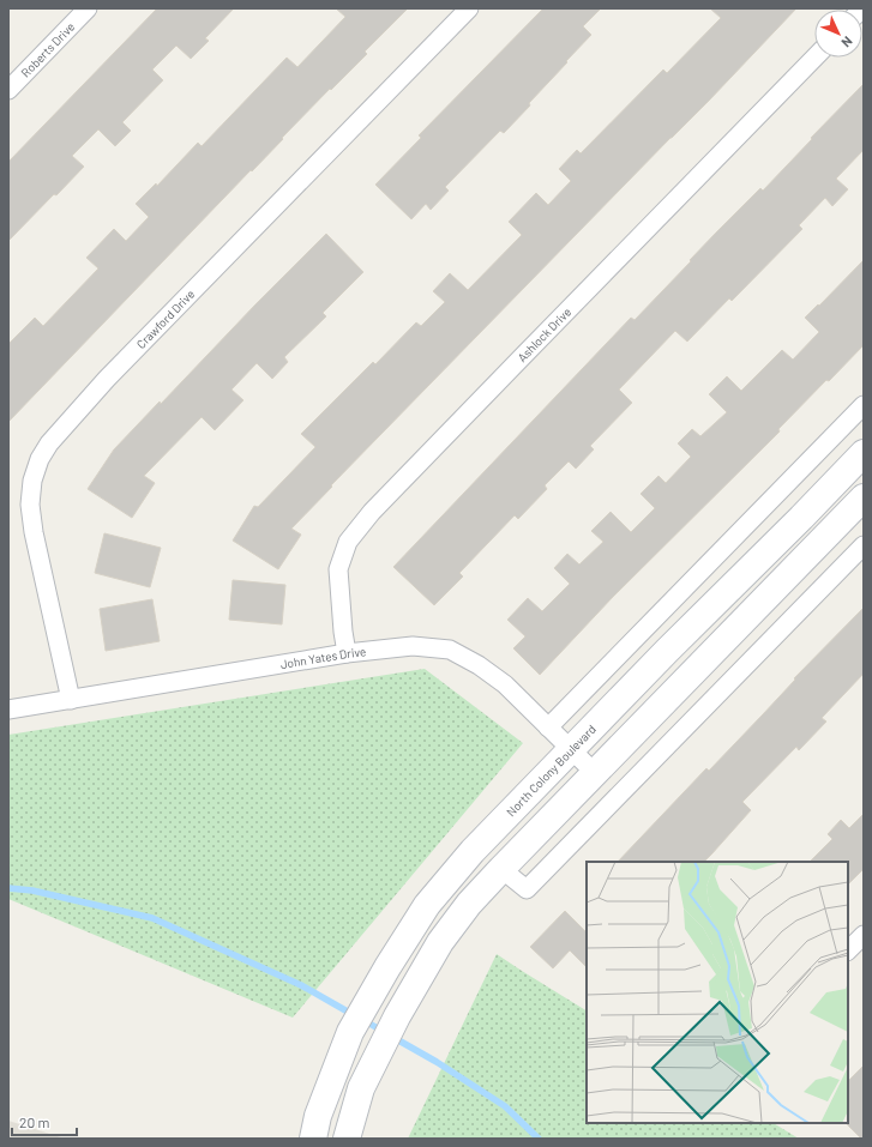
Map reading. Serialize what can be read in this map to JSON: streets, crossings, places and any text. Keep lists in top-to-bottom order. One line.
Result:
{"streets":{"main road":["North Colony Boulevard"],"street":["Roberts Drive","Crawford Drive","Ashlock Drive","John Yates Drive"]},"crossings":[["Crawford Drive","John Yates Drive"],["Ashlock Drive","John Yates Drive"],["John Yates Drive","North Colony Boulevard"]],"scale_bar":"20 m","north":"bottom right"}
